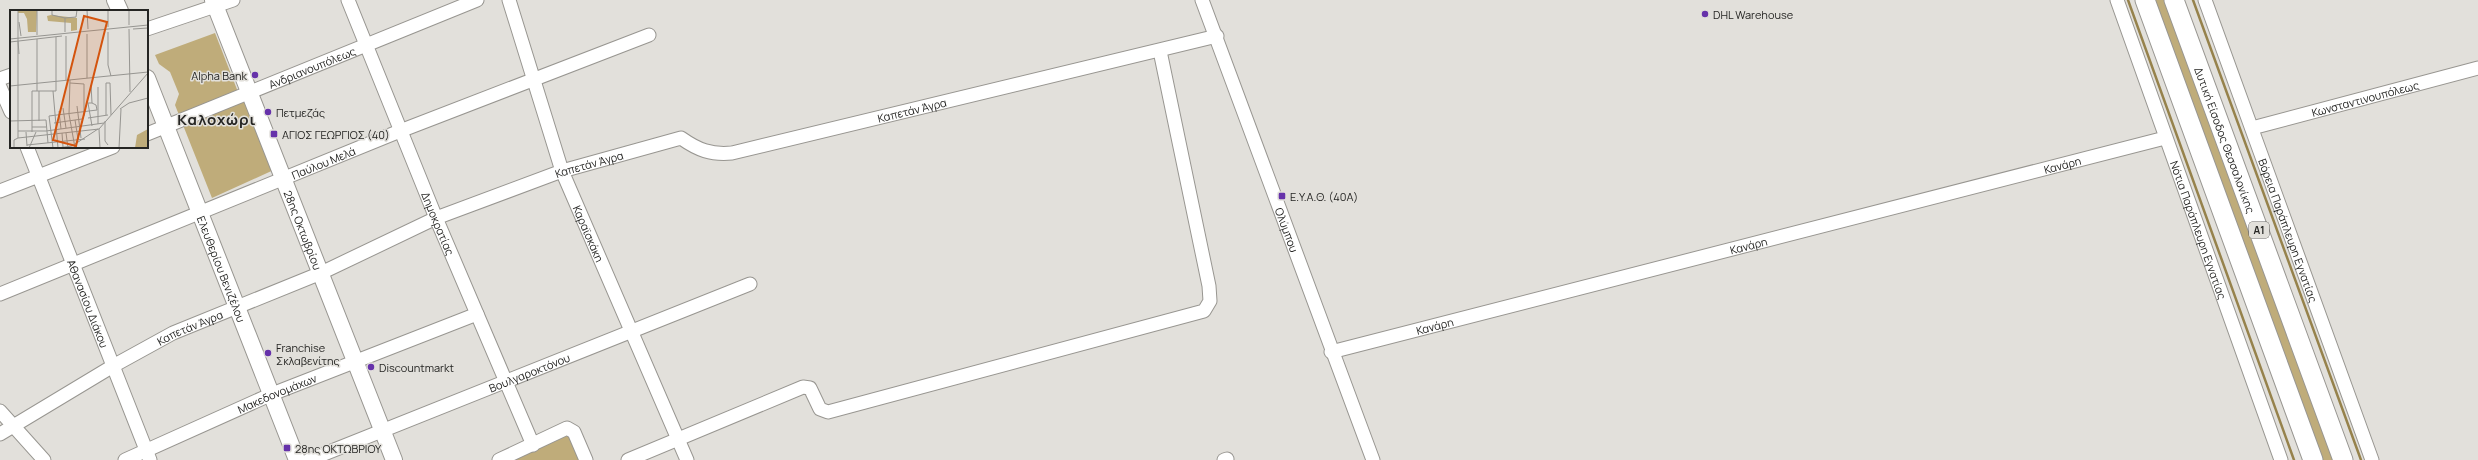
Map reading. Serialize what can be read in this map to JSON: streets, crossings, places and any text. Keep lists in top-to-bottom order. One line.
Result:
{"streets":{"highway":["Δυτική Είσοδος Θεσσαλονίκης","Α1"],"main road":["28ης Οκτωβρίου","Ελευθερίου Βενιζέλου"],"street":["Ανδριανουπόλεως","Κωνσταντινουπόλεως","Καπετάν Άγρα","Παύλου Μελά","Κανάρη","Δημοκρατίας","Ολύμπου","Νότια Παράπλευρη Εγνατίας","Βόρεια Παράπλευρη Εγνατίας","Καραϊσκάκη","Αθανασίου Διάκου","Βουλγαροκτόνου","Μακεδονομάχων"]},"crossings":[["Ανδριανουπόλεως","Δημοκρατίας"],["Ανδριανουπόλεως","28ης Οκτωβρίου"],["Ανδριανουπόλεως","Ελευθερίου Βενιζέλου"],["Κωνσταντινουπόλεως","Βόρεια Παράπλευρη Εγνατίας"],["Καπετάν Άγρα","Δημοκρατίας"],["Καπετάν Άγρα","28ης Οκτωβρίου"],["Καπετάν Άγρα","Ολύμπου"],["Καπετάν Άγρα","Καραϊσκάκη"],["Καπετάν Άγρα","Ελευθερίου Βενιζέλου"],["Καπετάν Άγρα","Αθανασίου Διάκου"],["Παύλου Μελά","Δημοκρατίας"],["Παύλου Μελά","28ης Οκτωβρίου"],["Παύλου Μελά","Καραϊσκάκη"],["Παύλου Μελά","Ελευθερίου Βενιζέλου"],["Παύλου Μελά","Αθανασίου Διάκου"],["Κανάρη","Ολύμπου"],["Κανάρη","Νότια Παράπλευρη Εγνατίας"],["Δημοκρατίας","Βουλγαροκτόνου"],["Δημοκρατίας","Μακεδονομάχων"],["28ης Οκτωβρίου","Βουλγαροκτόνου"],["28ης Οκτωβρίου","Μακεδονομάχων"],["Καραϊσκάκη","Βουλγαροκτόνου"],["Ελευθερίου Βενιζέλου","Μακεδονομάχων"],["Αθανασίου Διάκου","Μακεδονομάχων"]],"districts":["Καλοχώρι"],"places":{"other":["DHL Warehouse","Alpha Bank","Πετμεζάς","Franchise Σκλαβενίτης","Discountmarkt"],"transit":["ΑΓΙΟΣ ΓΕΩΡΓΙΟΣ (40)","Ε.Υ.Α.Θ. (40Α)","28ης ΟΚΤΩΒΡΙΟΥ"]}}
